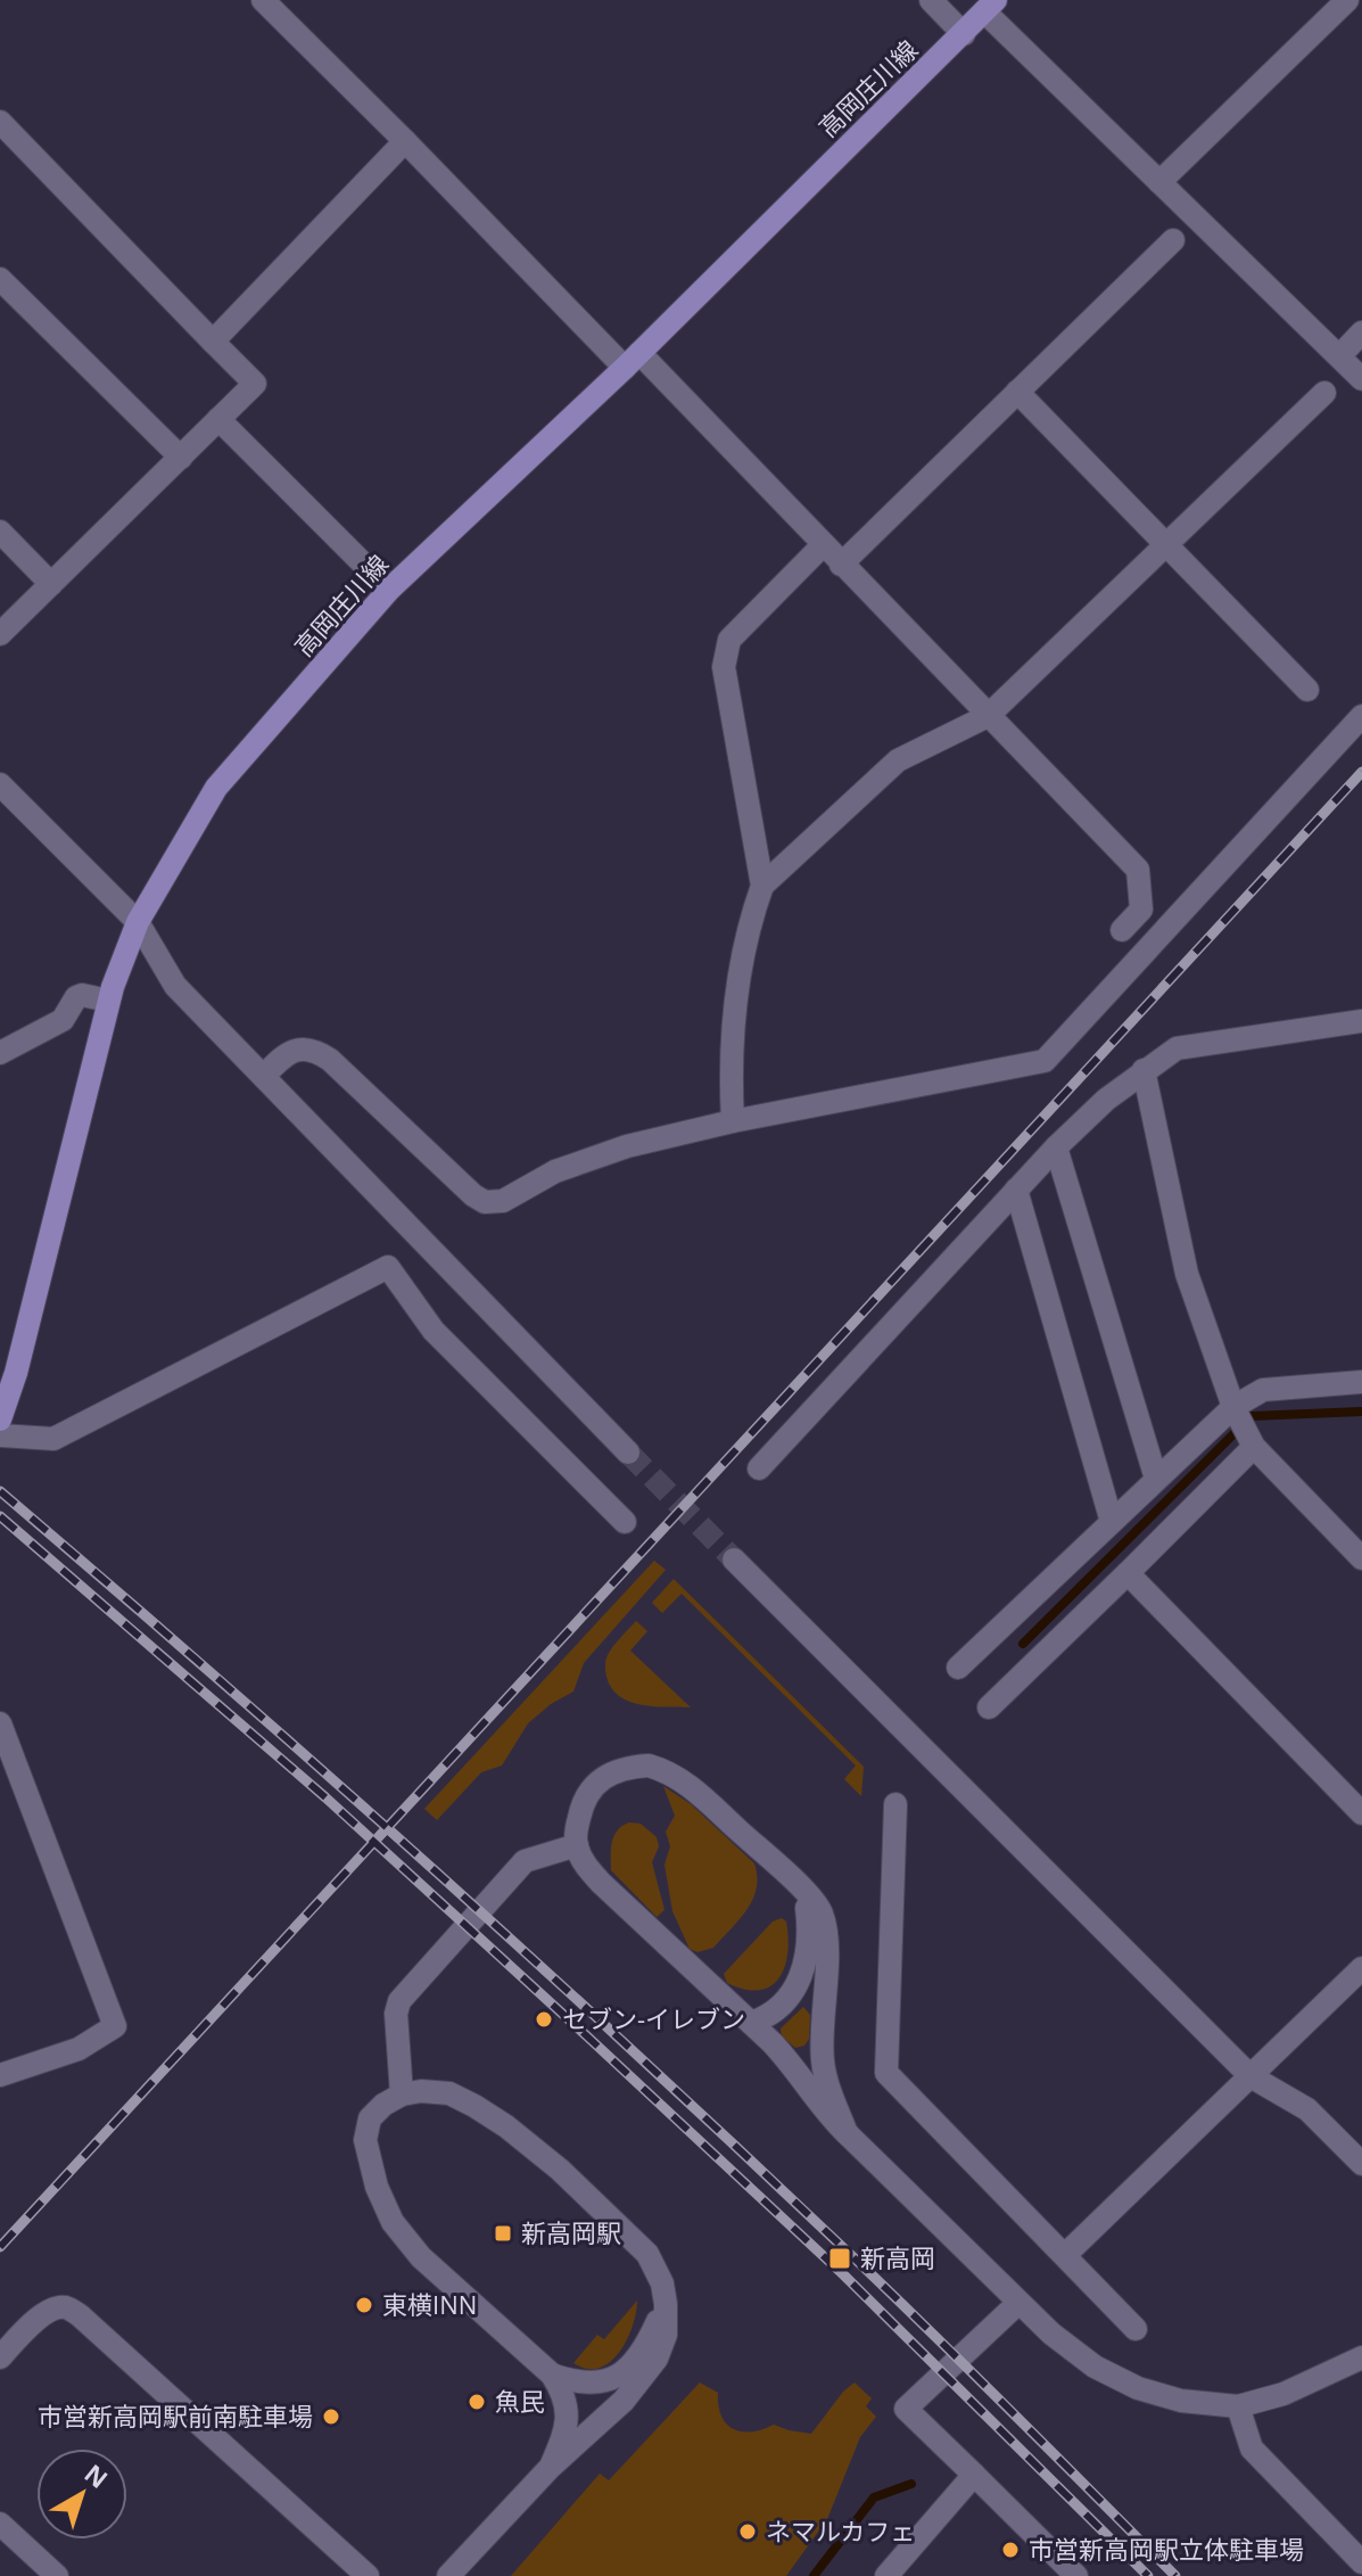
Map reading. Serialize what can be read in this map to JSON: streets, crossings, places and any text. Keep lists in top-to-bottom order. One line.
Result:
{"streets":{"main road":["高岡庄川線"]},"places":{"other":["セブン-イレブン","東横INN","魚民","市営新高岡駅前南駐車場","ネマルカフェ","市営新高岡駅立体駐車場"],"transit":["新高岡駅","新高岡"]},"north":"top right"}
